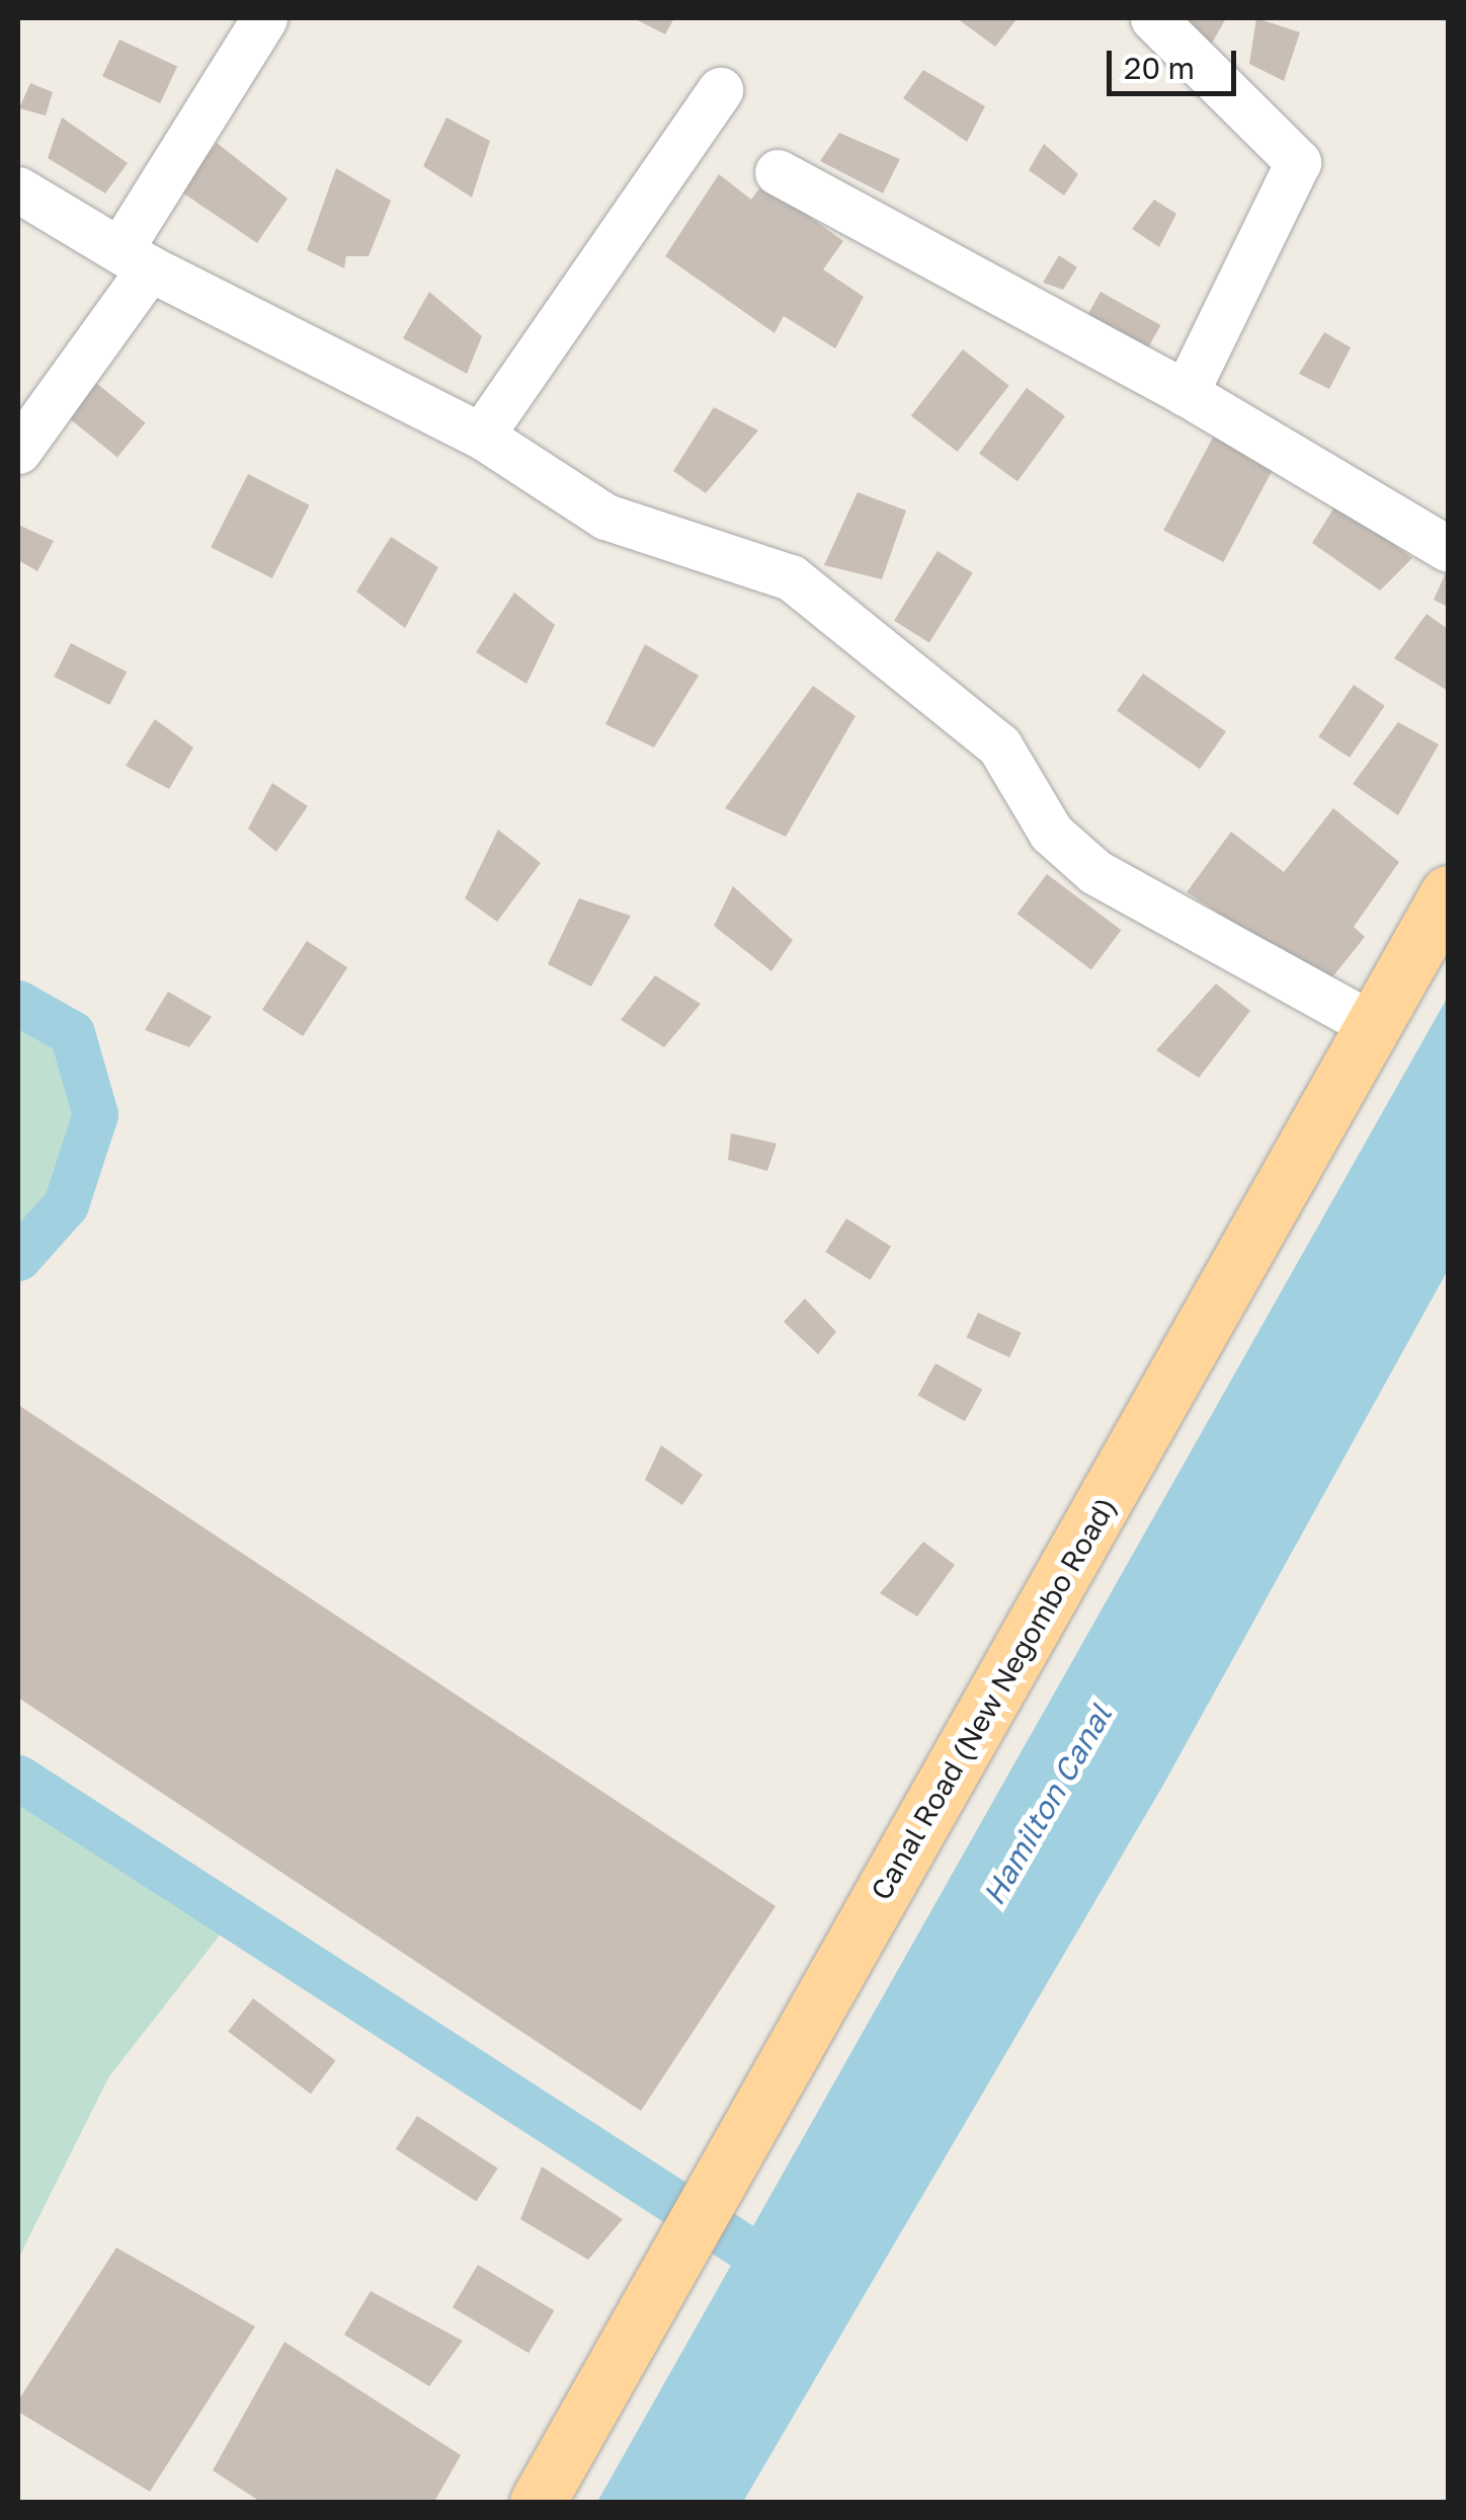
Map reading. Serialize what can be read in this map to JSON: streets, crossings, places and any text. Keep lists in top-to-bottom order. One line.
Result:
{"streets":{"main road":["Canal Road (New Negombo Road)"]},"water":["Hamilton Canal"],"scale_bar":"20 m"}
